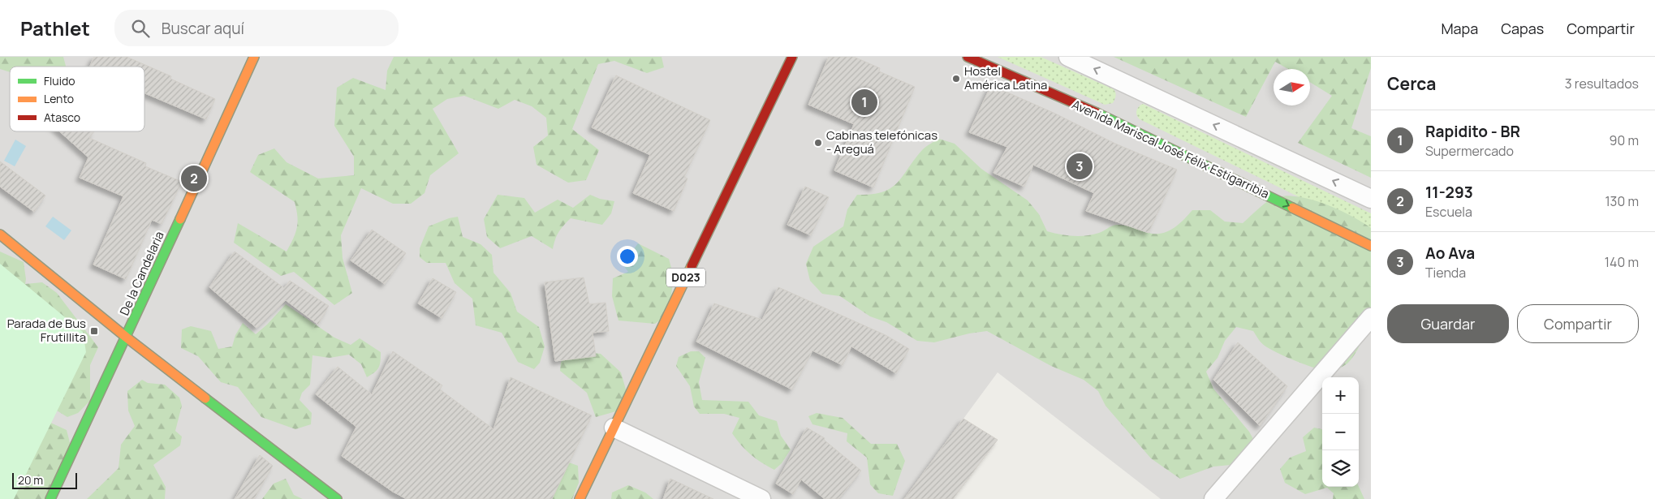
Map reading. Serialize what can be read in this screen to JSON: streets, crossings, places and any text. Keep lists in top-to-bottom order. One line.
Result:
{"streets":{"street":["Avenida Mariscal José Félix Estigarribia","De la Candelaria","D023"]},"places":{"other":["Hostel América Latina","Cabinas telefónicas - Areguá"],"transit":["Parada de Bus Frutillita"]},"legend":["Fluido","Lento","Atasco"],"scale_bar":"20 m","north":"right","page":{"header":"Pathlet","search":"Buscar aquí","nav":["Mapa","Capas","Compartir"],"heading":["Cerca","3 resultados"],"pins":["1","3","2"],"list":[{"mark":"1","name":"Rapidito - BR","note":"Supermercado","value":"90 m"},{"mark":"2","name":"11-293","note":"Escuela","value":"130 m"},{"mark":"3","name":"Ao Ava","note":"Tienda","value":"140 m"}],"buttons":["Guardar","Compartir"],"map_buttons":["+","−"],"scale":"20 m"}}
